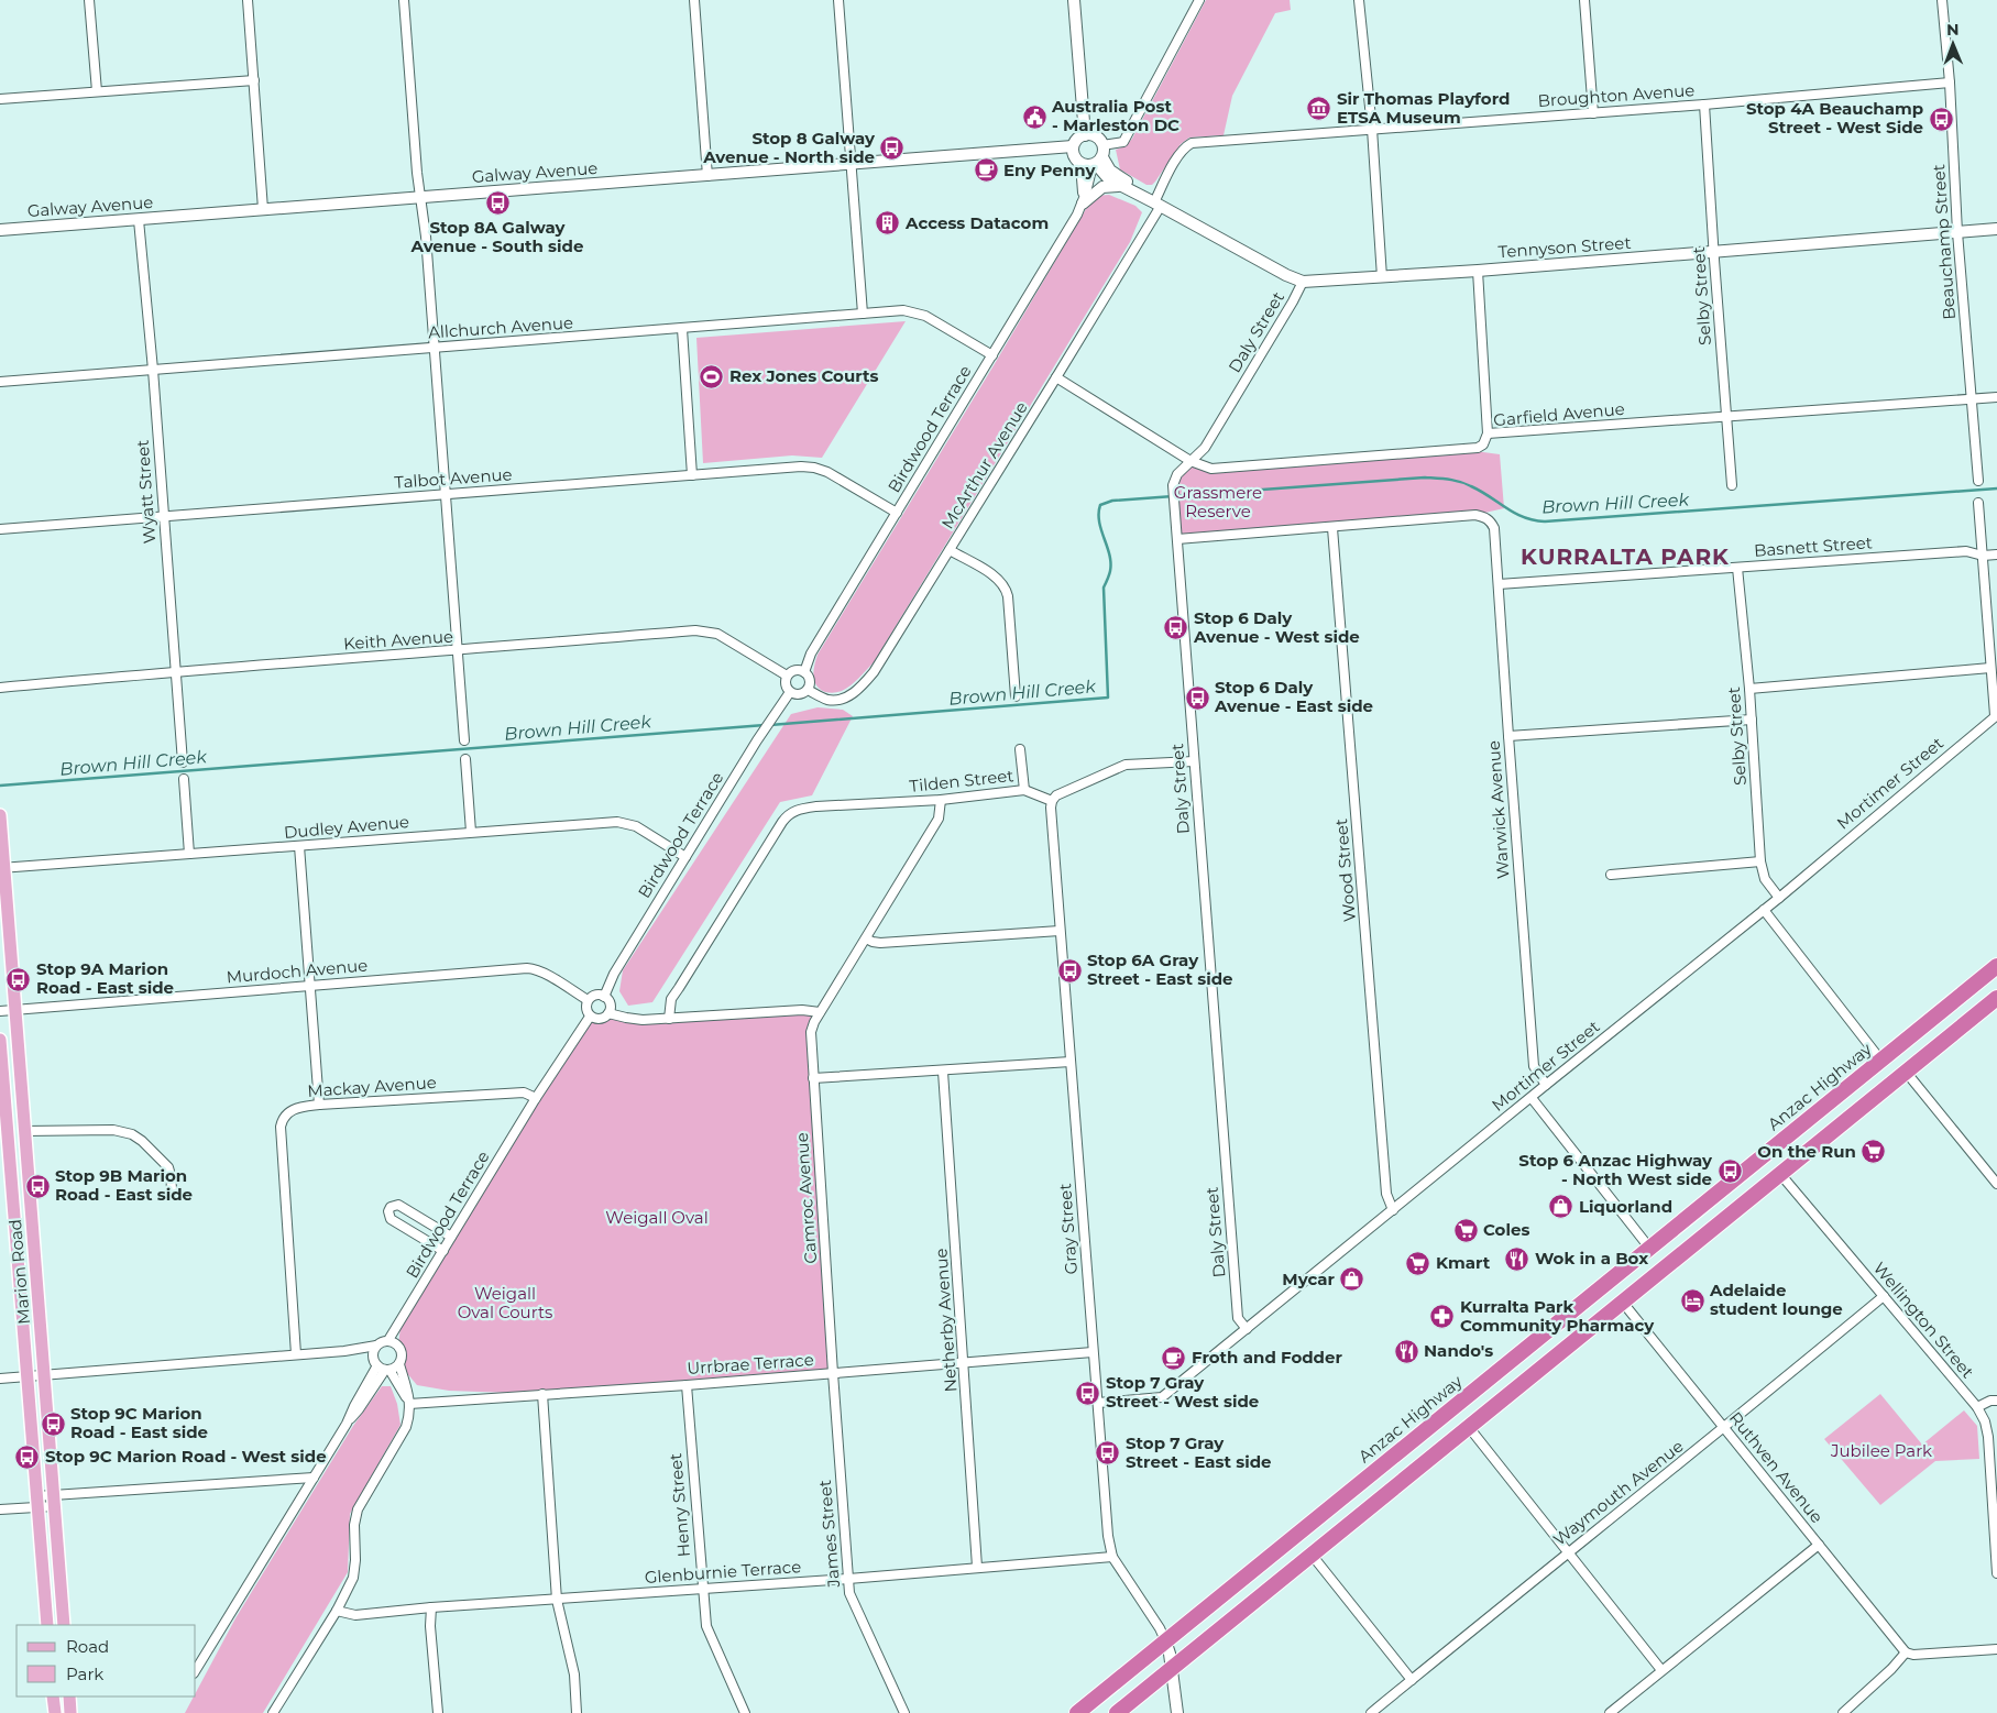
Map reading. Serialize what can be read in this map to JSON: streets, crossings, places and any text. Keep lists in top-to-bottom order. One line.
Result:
{"streets":{"highway":["Anzac Highway"],"main road":["Marion Road"],"street":["Broughton Avenue","Galway Avenue","Beauchamp Street","Tennyson Street","Selby Street","Allchurch Avenue","Daly Street","Garfield Avenue","Birdwood Terrace","McArthur Avenue","Talbot Avenue","Wyatt Street","Basnett Street","Keith Avenue","Tilden Street","Mortimer Street","Warwick Avenue","Dudley Avenue","Wood Street","Murdoch Avenue","Mackay Avenue","Camroc Avenue","Gray Street","Netherby Avenue","Wellington Street","Urrbrae Terrace","Ruthven Avenue","Waymouth Avenue","Henry Street","James Street","Glenburnie Terrace"]},"crossings":[["Broughton Avenue","Beauchamp Street"],["Broughton Avenue","Tennyson Street"],["Broughton Avenue","Selby Street"],["Broughton Avenue","McArthur Avenue"],["Galway Avenue","Tennyson Street"],["Galway Avenue","Birdwood Terrace"],["Galway Avenue","Wyatt Street"],["Beauchamp Street","Tennyson Street"],["Beauchamp Street","Garfield Avenue"],["Tennyson Street","Selby Street"],["Tennyson Street","Daly Street"],["Tennyson Street","Birdwood Terrace"],["Tennyson Street","McArthur Avenue"],["Selby Street","Garfield Avenue"],["Selby Street","Basnett Street"],["Selby Street","Mortimer Street"],["Allchurch Avenue","Birdwood Terrace"],["Allchurch Avenue","Wyatt Street"],["Daly Street","Garfield Avenue"],["Daly Street","Mortimer Street"],["Garfield Avenue","McArthur Avenue"],["Birdwood Terrace","McArthur Avenue"],["Birdwood Terrace","Talbot Avenue"],["Birdwood Terrace","Keith Avenue"],["Birdwood Terrace","Dudley Avenue"],["Birdwood Terrace","Murdoch Avenue"],["Birdwood Terrace","Mackay Avenue"],["McArthur Avenue","Keith Avenue"],["Talbot Avenue","Wyatt Street"],["Wyatt Street","Keith Avenue"],["Basnett Street","Warwick Avenue"],["Tilden Street","Gray Street"],["Mortimer Street","Warwick Avenue"],["Mortimer Street","Wood Street"],["Mortimer Street","Gray Street"],["Warwick Avenue","Wood Street"],["Dudley Avenue","Marion Road"],["Murdoch Avenue","Marion Road"],["Anzac Highway","Gray Street"],["Camroc Avenue","Urrbrae Terrace"],["Camroc Avenue","James Street"],["Gray Street","Urrbrae Terrace"],["Gray Street","Glenburnie Terrace"],["Netherby Avenue","Urrbrae Terrace"],["Netherby Avenue","Glenburnie Terrace"],["Wellington Street","Waymouth Avenue"],["Urrbrae Terrace","Henry Street"],["Urrbrae Terrace","James Street"],["Ruthven Avenue","Waymouth Avenue"],["Henry Street","Glenburnie Terrace"],["James Street","Glenburnie Terrace"]],"districts":["KURRALTA PARK"],"water":["Brown Hill Creek"],"parks":["Grassmere Reserve","Weigall Oval","Weigall Oval Courts","Jubilee Park"],"places":{"museum":["Sir Thomas Playford ETSA Museum"],"public building":["Australia Post - Marleston DC"],"bus stop":["Stop 4A Beauchamp Street - West Side","Stop 8 Galway Avenue - North side","Stop 8A Galway Avenue - South side","Stop 6 Daly Avenue - West side","Stop 6 Daly Avenue - East side","Stop 6A Gray Street - East side","Stop 9A Marion Road - East side","Stop 6 Anzac Highway - North West side","Stop 9B Marion Road - East side","Stop 7 Gray Street - West side","Stop 9C Marion Road - East side","Stop 7 Gray Street - East side","Stop 9C Marion Road - West side"],"cafe":["Eny Penny","Froth and Fodder"],"building":["Access Datacom"],"sports":["Rex Jones Courts"],"supermarket":["On the Run","Coles","Kmart"],"shop":["Liquorland","Mycar"],"restaurant":["Wok in a Box","Nando's"],"hotel":["Adelaide student lounge"],"pharmacy":["Kurralta Park Community Pharmacy"]},"legend":["Road","Park"],"north":"top"}
